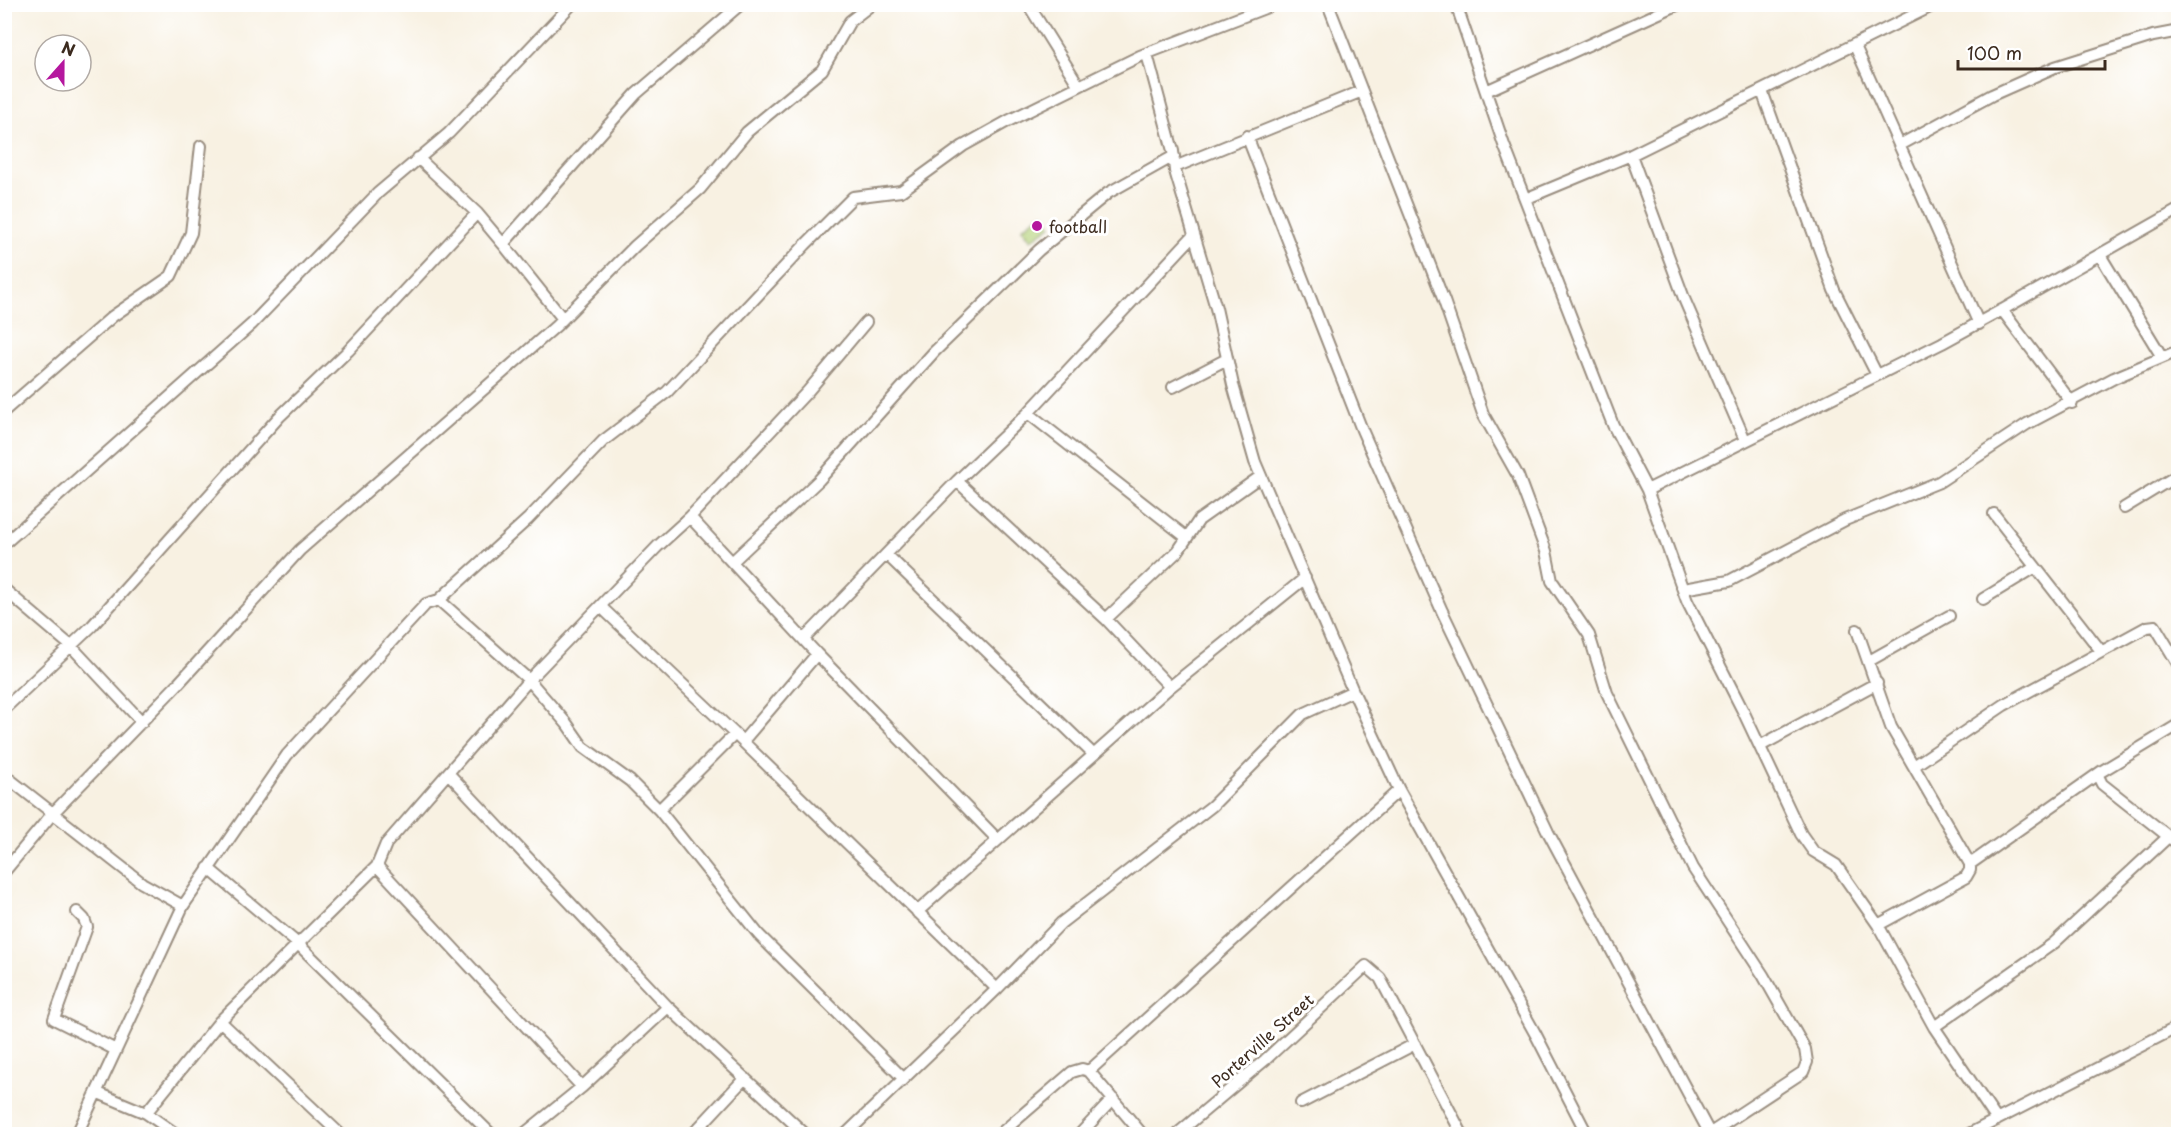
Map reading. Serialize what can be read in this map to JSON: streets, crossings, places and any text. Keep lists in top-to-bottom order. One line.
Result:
{"streets":{"street":["Porterville Street"]},"places":["football"],"scale_bar":"100 m","north":"top"}
